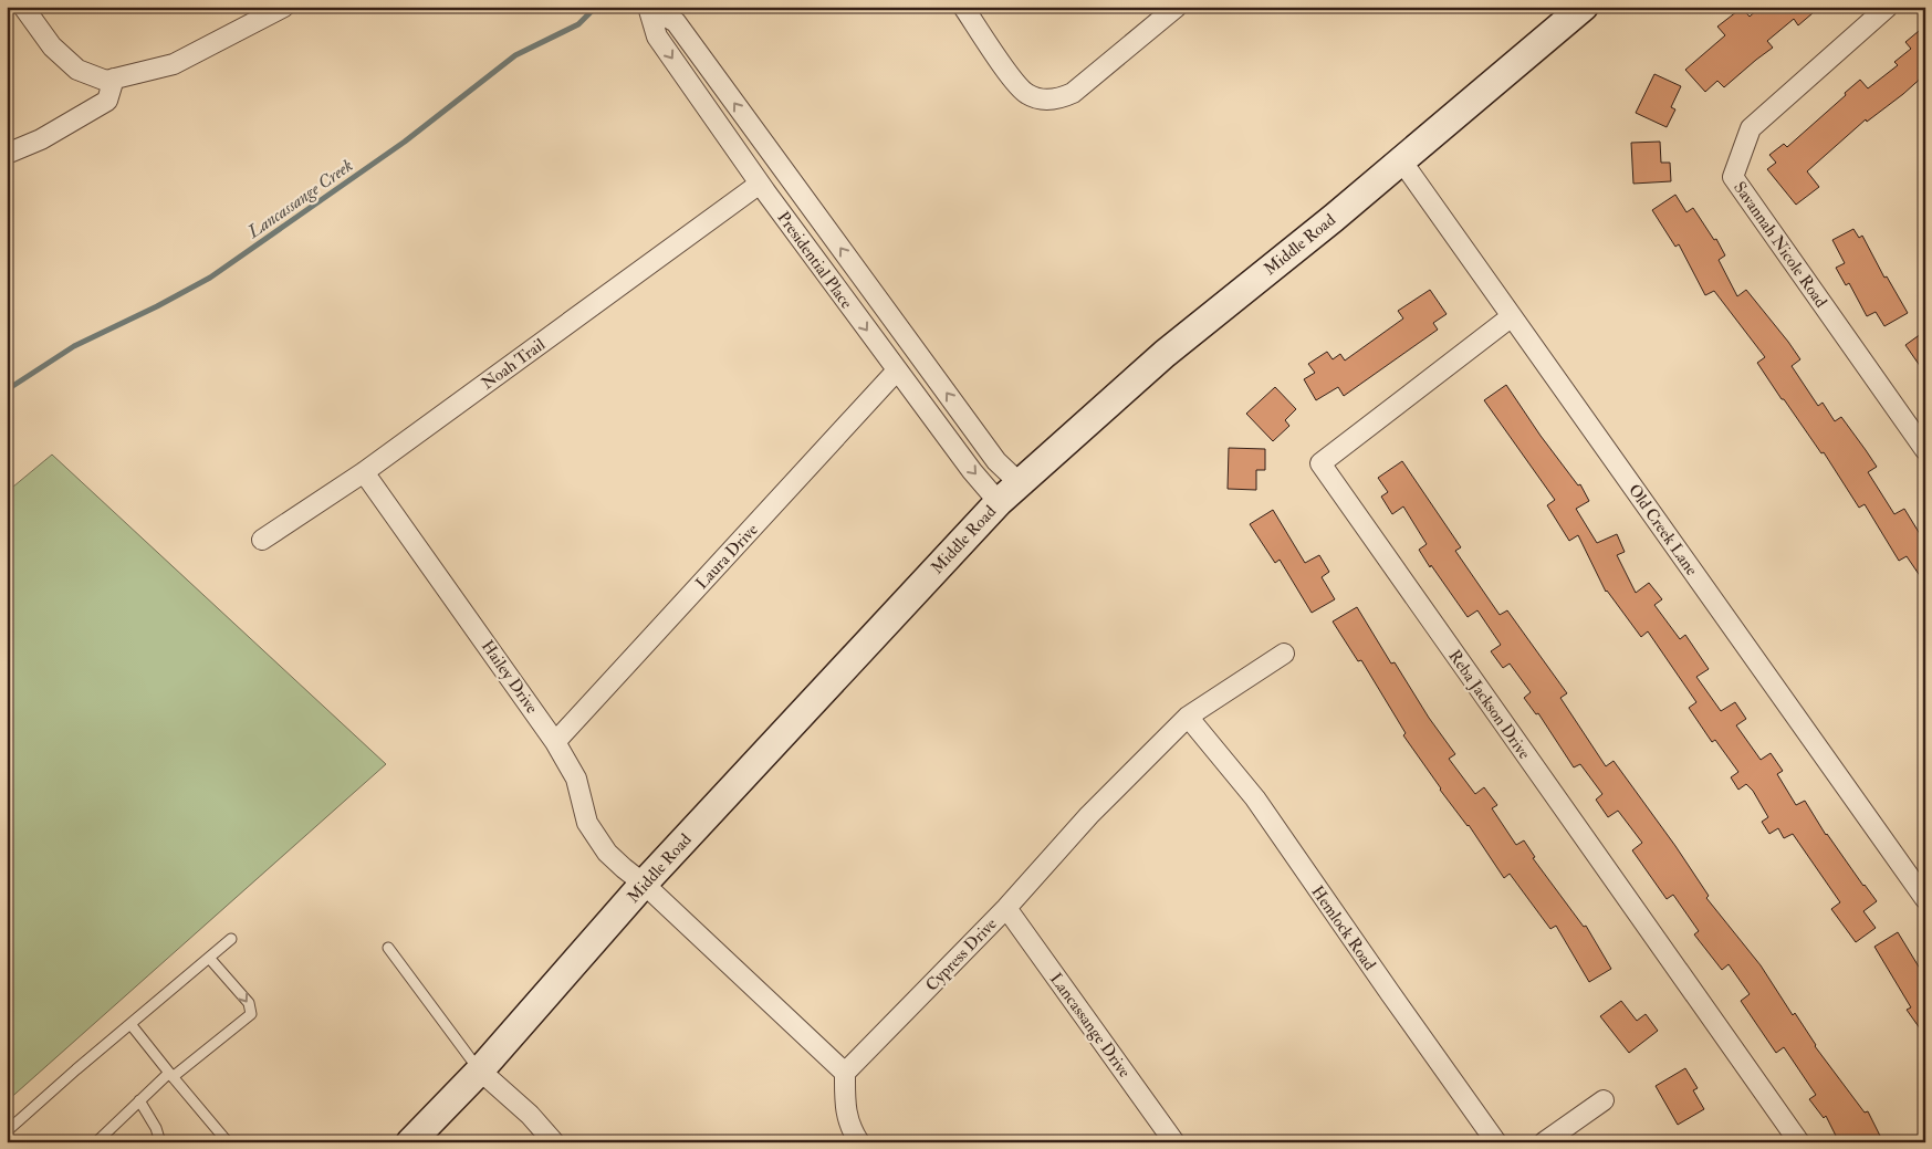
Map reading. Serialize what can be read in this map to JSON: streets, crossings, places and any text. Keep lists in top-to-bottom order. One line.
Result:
{"streets":{"main road":["Middle Road"],"street":["Savannah Nicole Road","Presidential Place","Noah Trail","Old Creek Lane","Laura Drive","Hailey Drive","Reba Jackson Drive","Hemlock Road","Cypress Drive","Lancassange Drive"]},"crossings":[["Middle Road","Presidential Place"],["Middle Road","Old Creek Lane"],["Middle Road","Hailey Drive"],["Presidential Place","Noah Trail"],["Presidential Place","Laura Drive"],["Noah Trail","Hailey Drive"],["Old Creek Lane","Reba Jackson Drive"],["Laura Drive","Hailey Drive"],["Hemlock Road","Cypress Drive"],["Cypress Drive","Lancassange Drive"]],"water":["Lancassange Creek"]}
